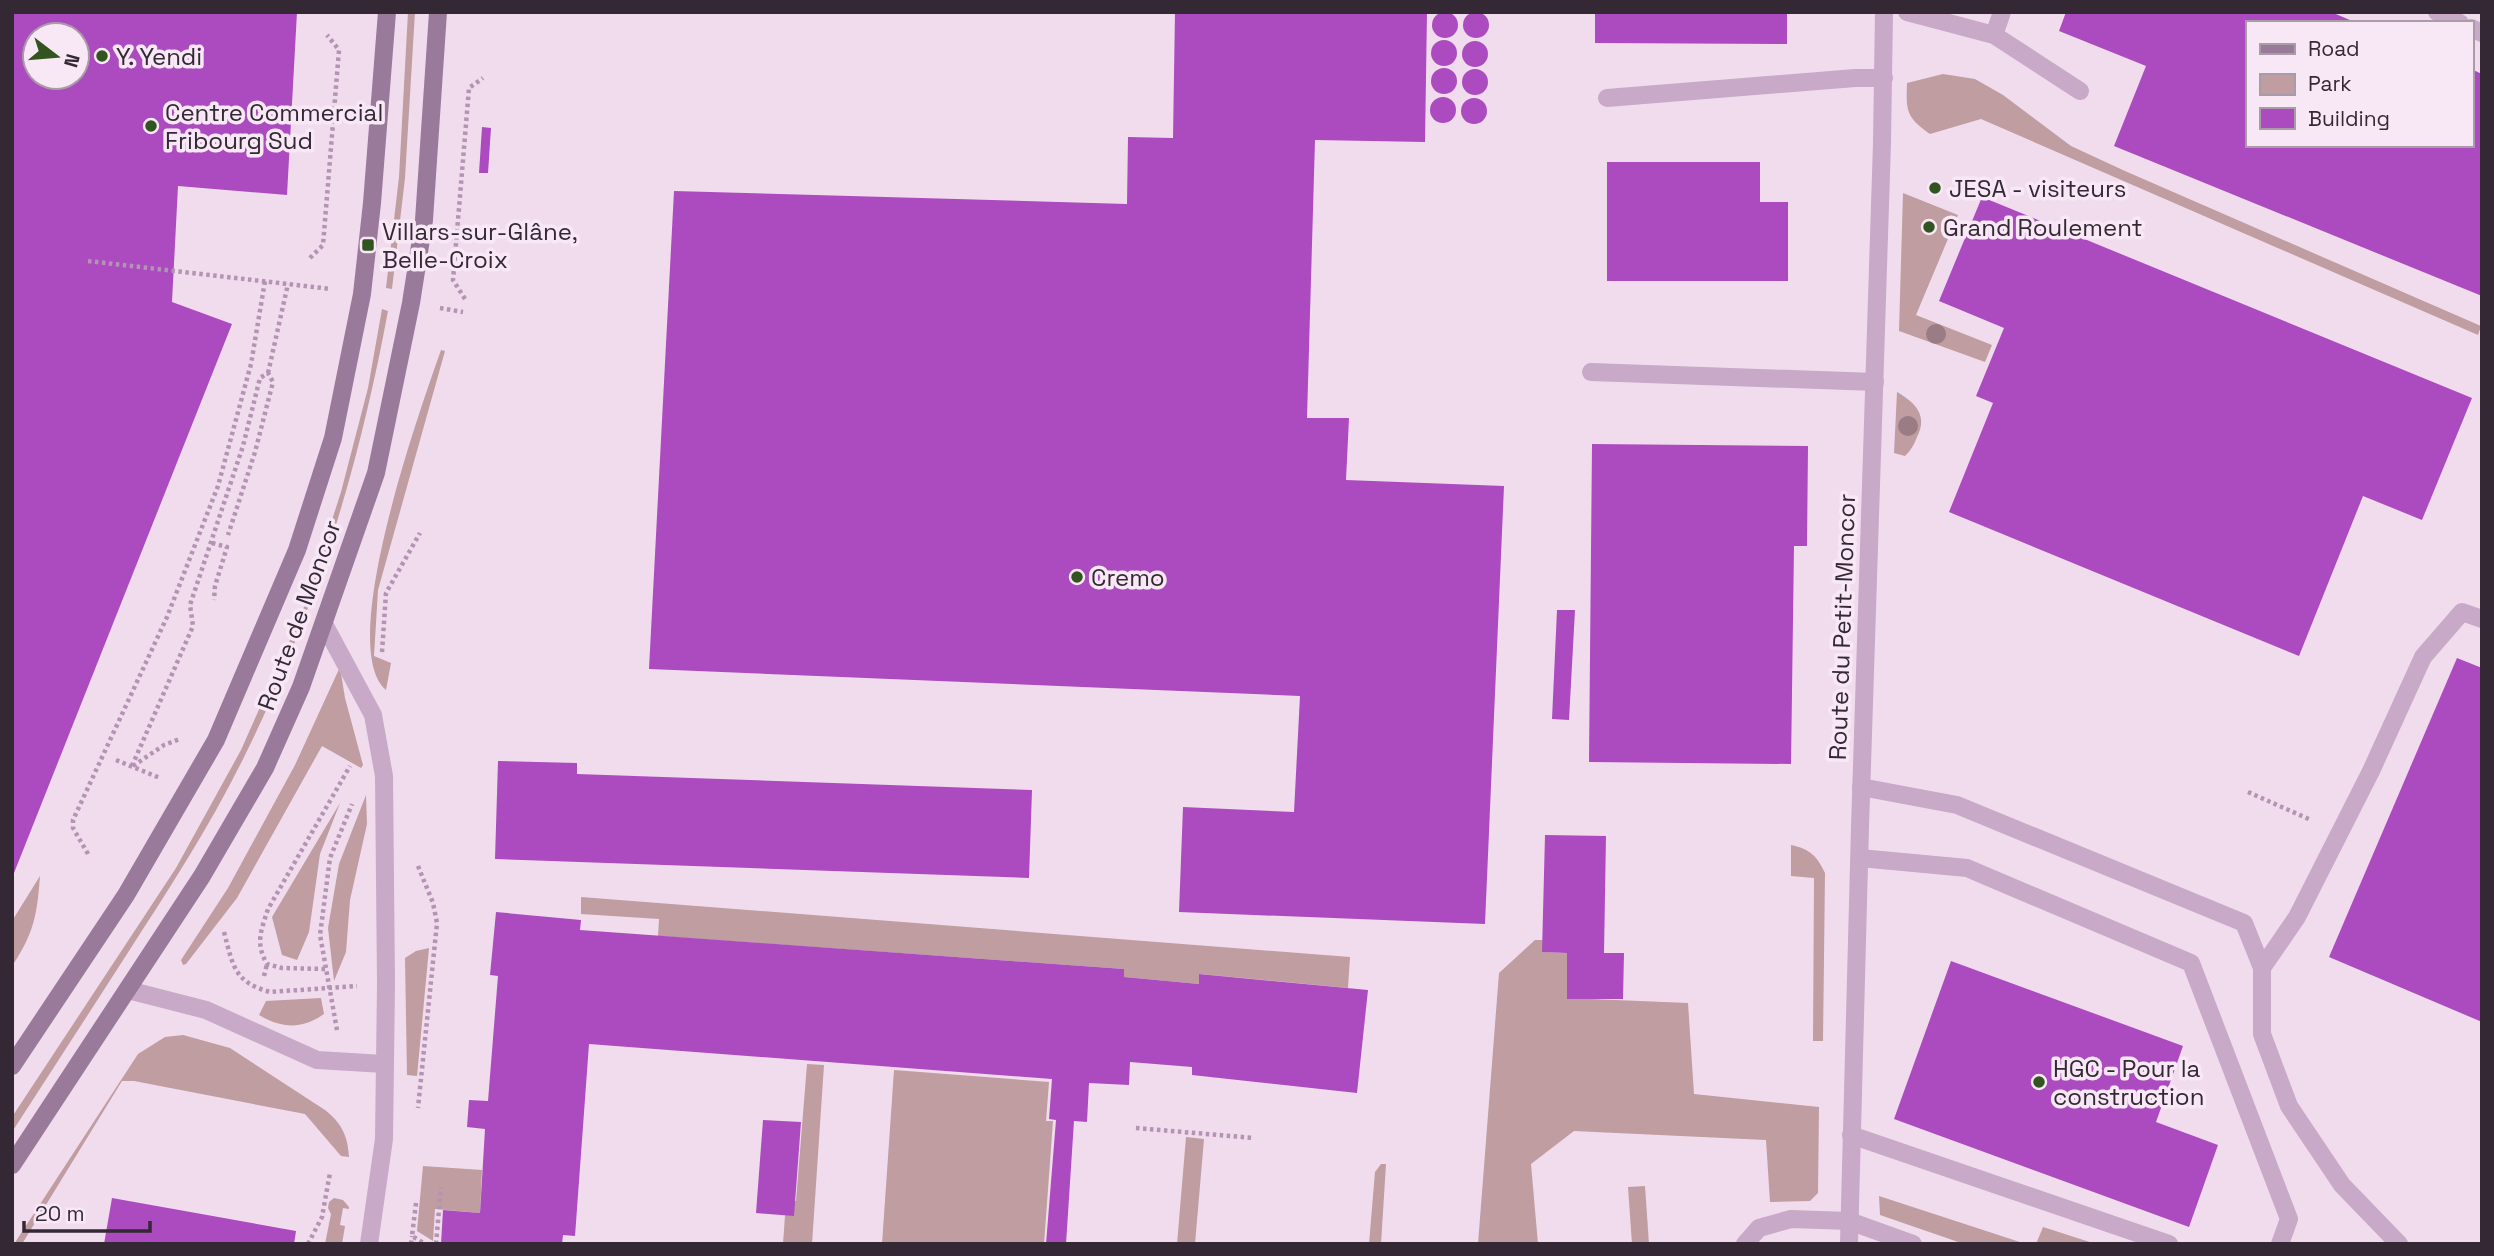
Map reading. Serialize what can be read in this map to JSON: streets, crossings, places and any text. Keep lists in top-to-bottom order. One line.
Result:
{"streets":{"main road":["Route de Moncor"],"lane":["Route du Petit-Moncor"]},"places":{"other":["Y. Yendi","Centre Commercial Fribourg Sud","JESA - visiteurs","Grand Roulement","Cremo","HGC - Pour la construction"],"transit":["Villars-sur-Glâne, Belle-Croix"]},"legend":["Road","Park","Building"],"scale_bar":"20 m","north":"right"}
